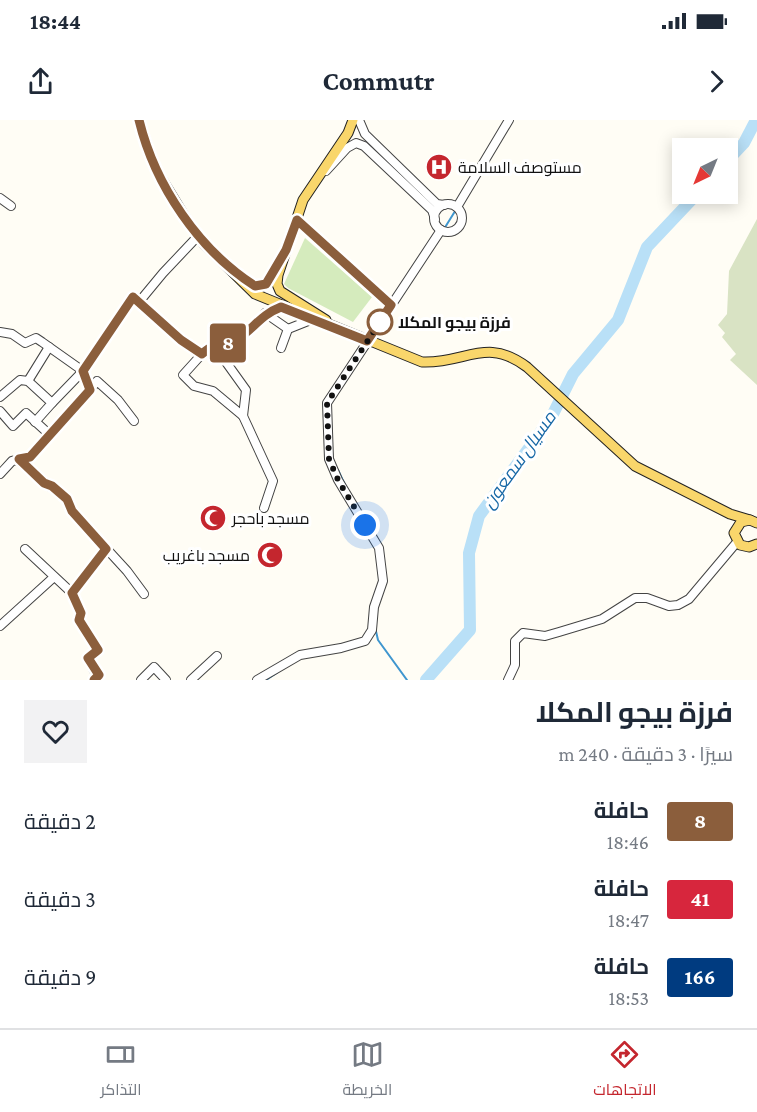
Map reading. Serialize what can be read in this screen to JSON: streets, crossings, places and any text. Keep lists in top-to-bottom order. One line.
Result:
{"water":["مسيال سمعون"],"places":{"hospital":["مستوصف السلامة"],"other":["فرزة بيجو المكلا"],"mosque":["مسجد باحجر","مسجد باغريب"]},"lines":["bus line 8"],"north":"bottom left","page":{"status":"18:44","header":"Commutr","on_map":"8","heading":["فرزة بيجو المكلا","سيرًا · 3 دقيقة · 240 m"],"list":[{"mark":"8","name":"حافلة","note":"18:46","value":"2 دقيقة"},{"mark":"41","name":"حافلة","note":"18:47","value":"3 دقيقة"},{"mark":"166","name":"حافلة","note":"18:53","value":"9 دقيقة"}],"tabs":["الاتجاهات","الخريطة","التذاكر"]}}
